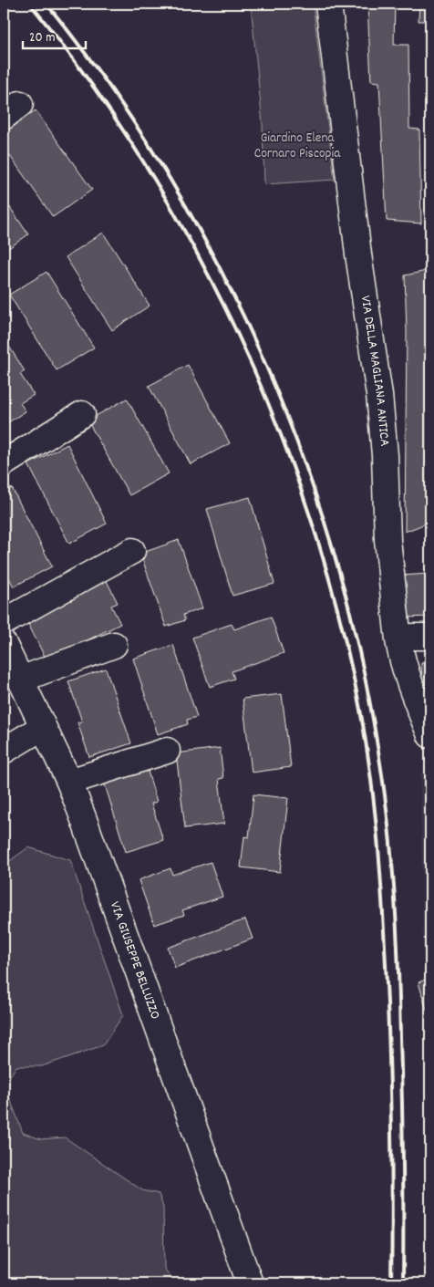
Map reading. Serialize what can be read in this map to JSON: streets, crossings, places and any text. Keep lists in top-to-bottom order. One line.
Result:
{"streets":{"street":["VIA DELLA MAGLIANA ANTICA","VIA GIUSEPPE BELLUZZO"]},"parks":["Giardino Elena Cornaro Piscopia"],"scale_bar":"20 m"}
